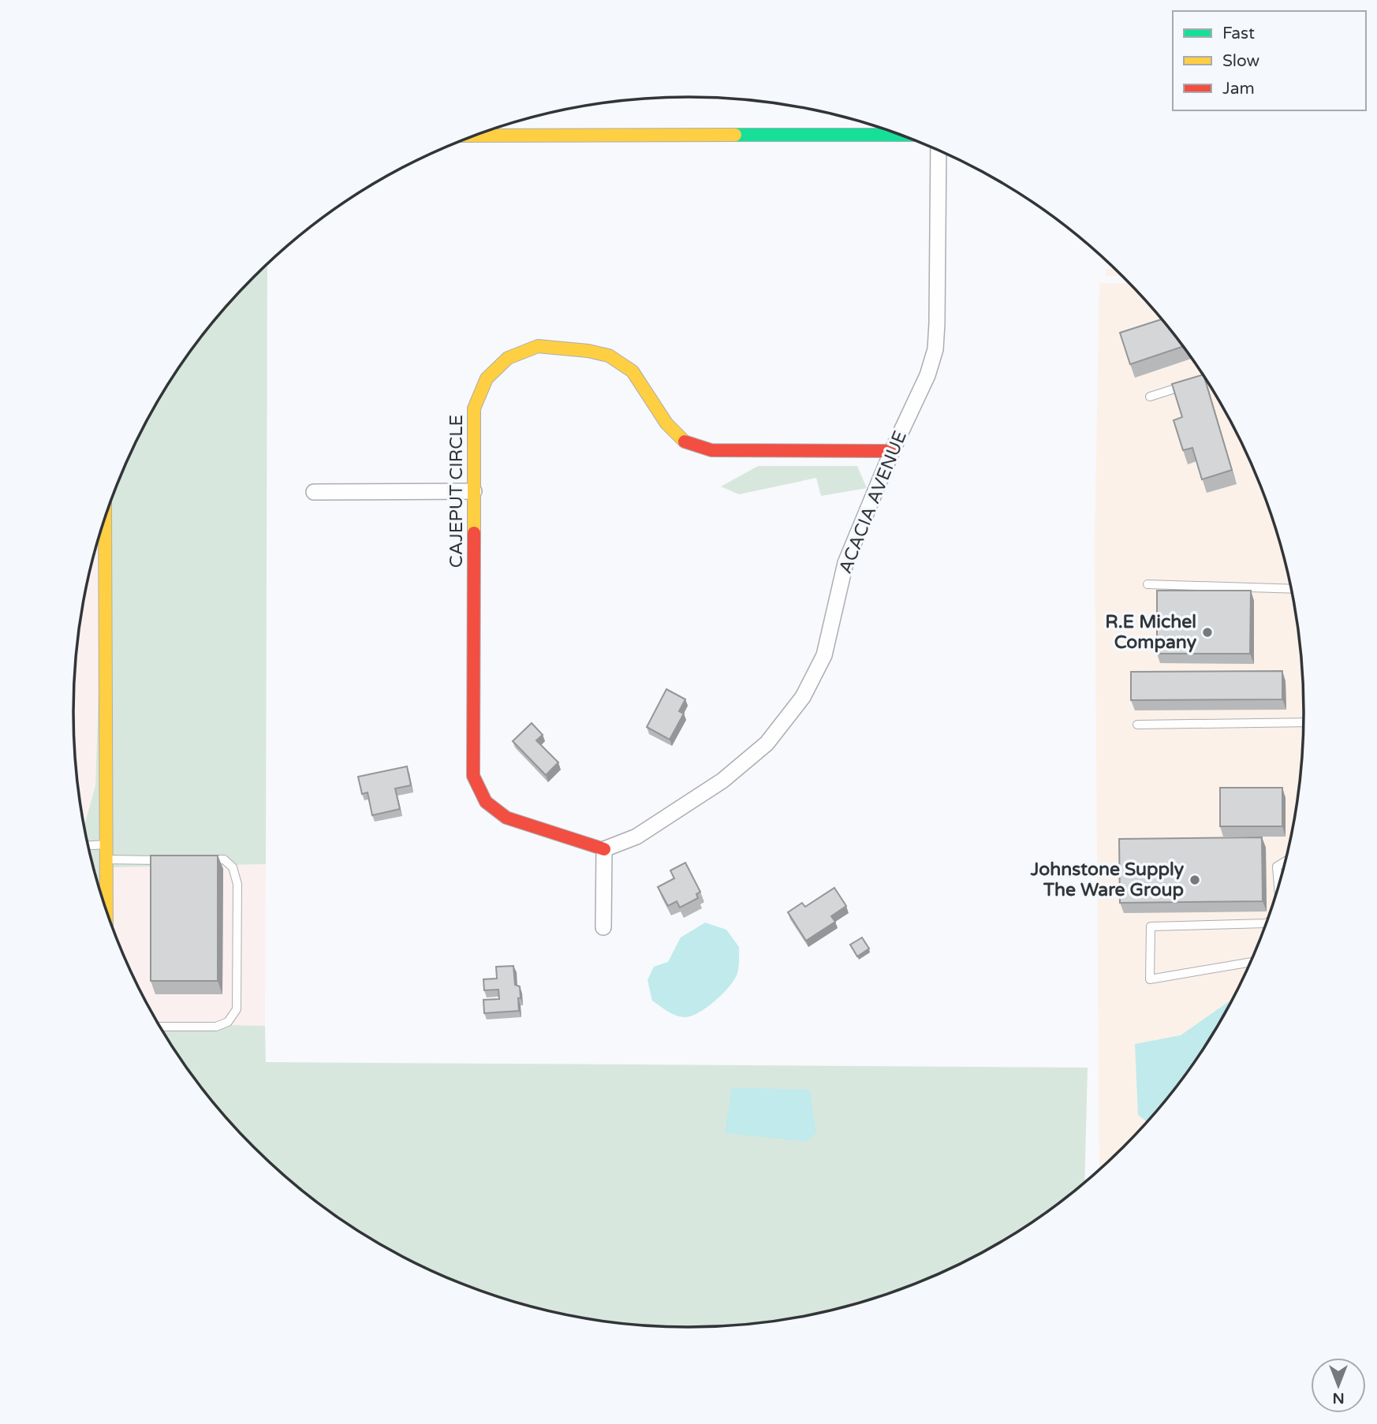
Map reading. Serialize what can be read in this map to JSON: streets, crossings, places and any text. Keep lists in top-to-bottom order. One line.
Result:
{"streets":{"street":["CAJEPUT CIRCLE","ACACIA AVENUE"]},"crossings":[["CAJEPUT CIRCLE","ACACIA AVENUE"]],"places":["R.E Michel Company","Johnstone Supply The Ware Group"],"legend":["Fast","Slow","Jam"],"north":"bottom"}
